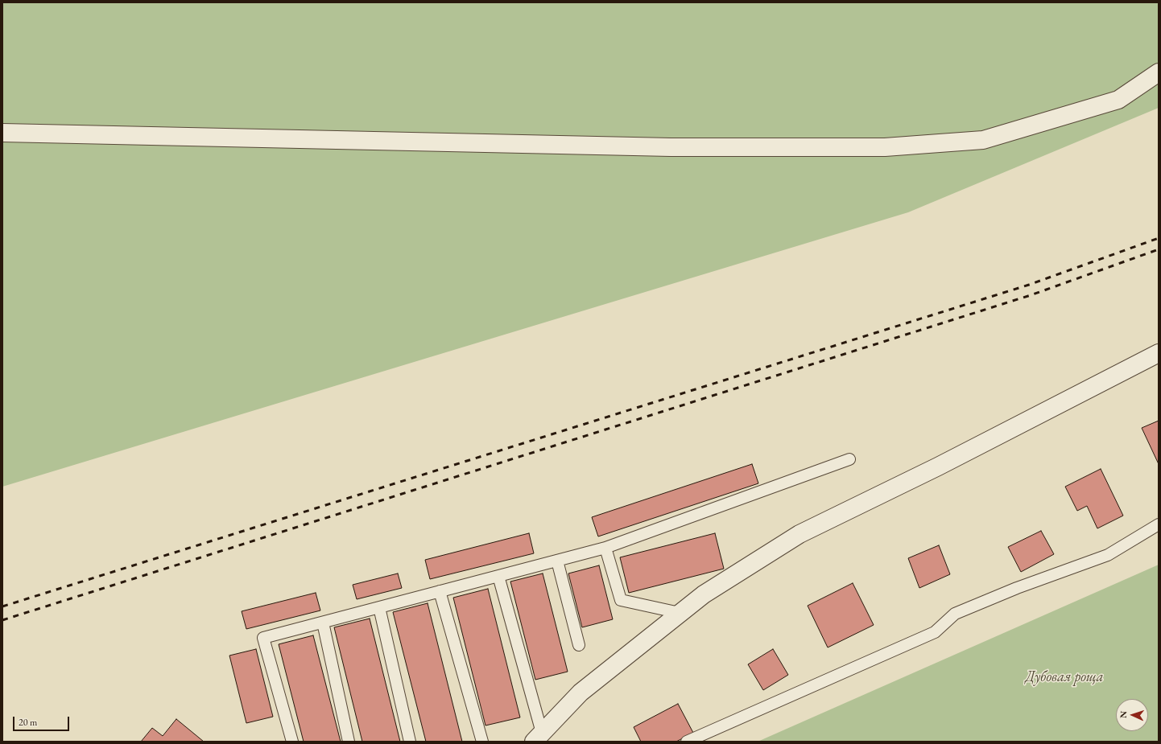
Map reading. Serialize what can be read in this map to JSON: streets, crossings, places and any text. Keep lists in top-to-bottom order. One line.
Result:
{"parks":["Дубовая роща"],"scale_bar":"20 m","north":"left"}
